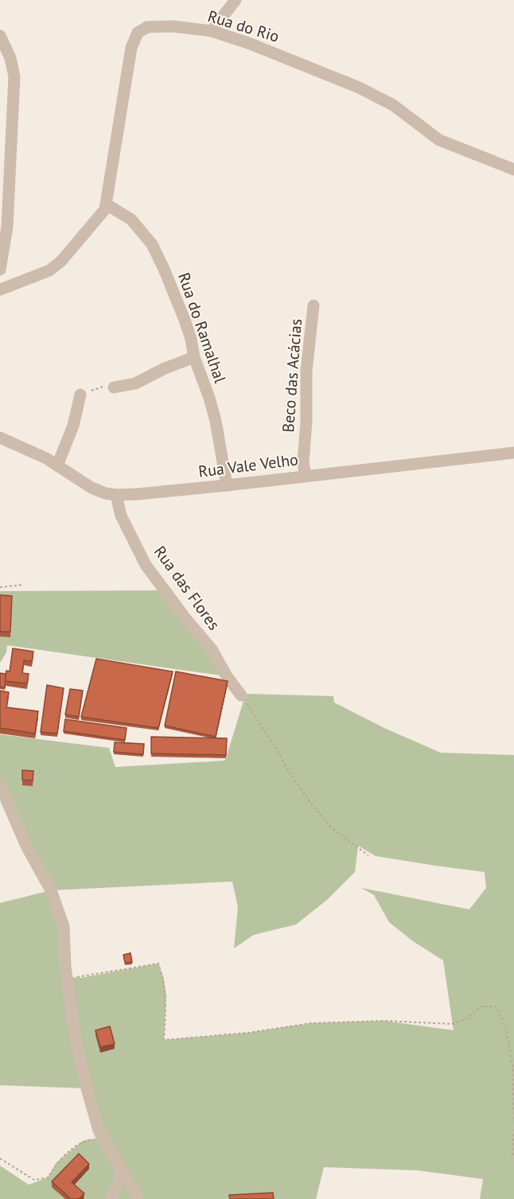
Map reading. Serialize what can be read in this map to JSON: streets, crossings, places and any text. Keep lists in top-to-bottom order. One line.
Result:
{"streets":{"street":["Rua do Rio","Rua do Ramalhal","Beco das Acácias","Rua Vale Velho","Rua das Flores"]},"crossings":[["Rua do Rio","Rua do Ramalhal"],["Rua do Ramalhal","Rua Vale Velho"],["Beco das Acácias","Rua Vale Velho"],["Rua Vale Velho","Rua das Flores"]]}
